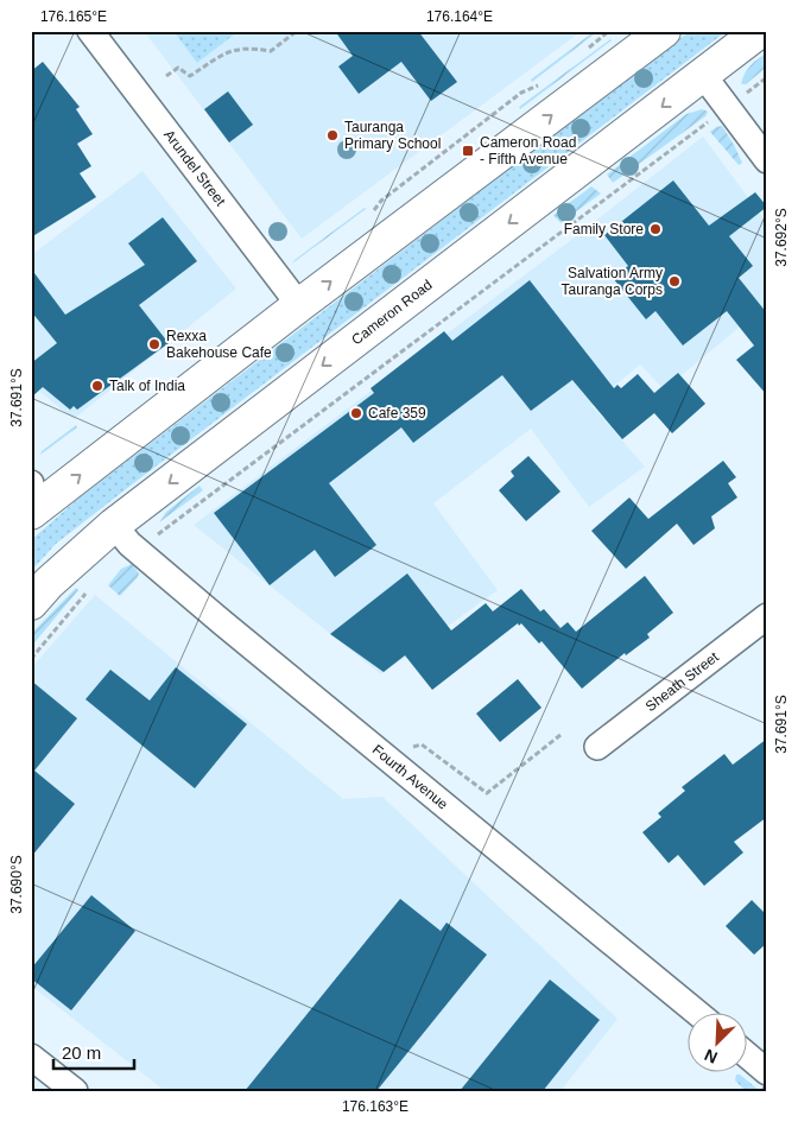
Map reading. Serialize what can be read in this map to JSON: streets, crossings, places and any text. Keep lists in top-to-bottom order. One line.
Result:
{"streets":{"main road":["Cameron Road"],"street":["Arundel Street","Sheath Street","Fourth Avenue"]},"crossings":[["Cameron Road","Fourth Avenue"]],"places":{"other":["Tauranga Primary School","Family Store","Salvation Army Tauranga Corps","Rexxa Bakehouse Cafe","Talk of India","Cafe 359"],"transit":["Cameron Road - Fifth Avenue"]},"scale_bar":"20 m","north":"bottom left","coordinates":["176.165°E","176.164°E","37.692°S","37.691°S","37.690°S","176.163°E"]}
